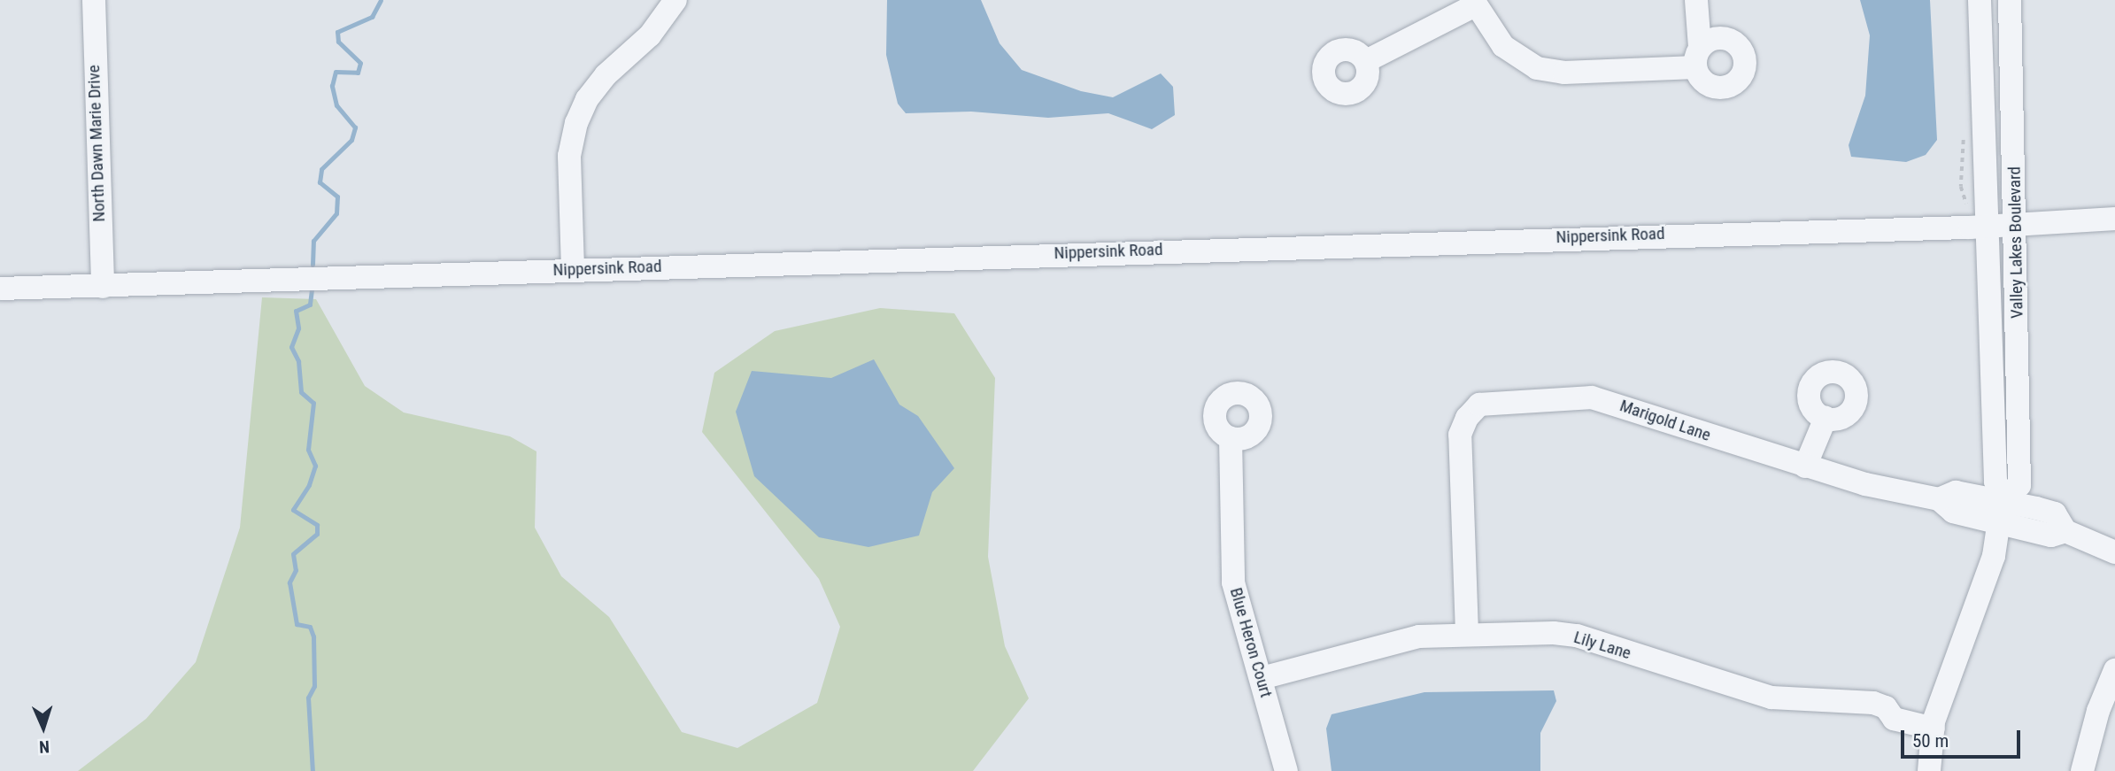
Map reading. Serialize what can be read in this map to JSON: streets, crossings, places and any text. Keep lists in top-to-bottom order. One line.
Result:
{"streets":{"street":["North Dawn Marie Drive","Nippersink Road","Valley Lakes Boulevard","Marigold Lane","Blue Heron Court","Lily Lane"]},"crossings":[["North Dawn Marie Drive","Nippersink Road"],["Nippersink Road","Valley Lakes Boulevard"],["Valley Lakes Boulevard","Marigold Lane"],["Valley Lakes Boulevard","Lily Lane"],["Marigold Lane","Lily Lane"],["Blue Heron Court","Lily Lane"]],"scale_bar":"50 m","north":"bottom"}
